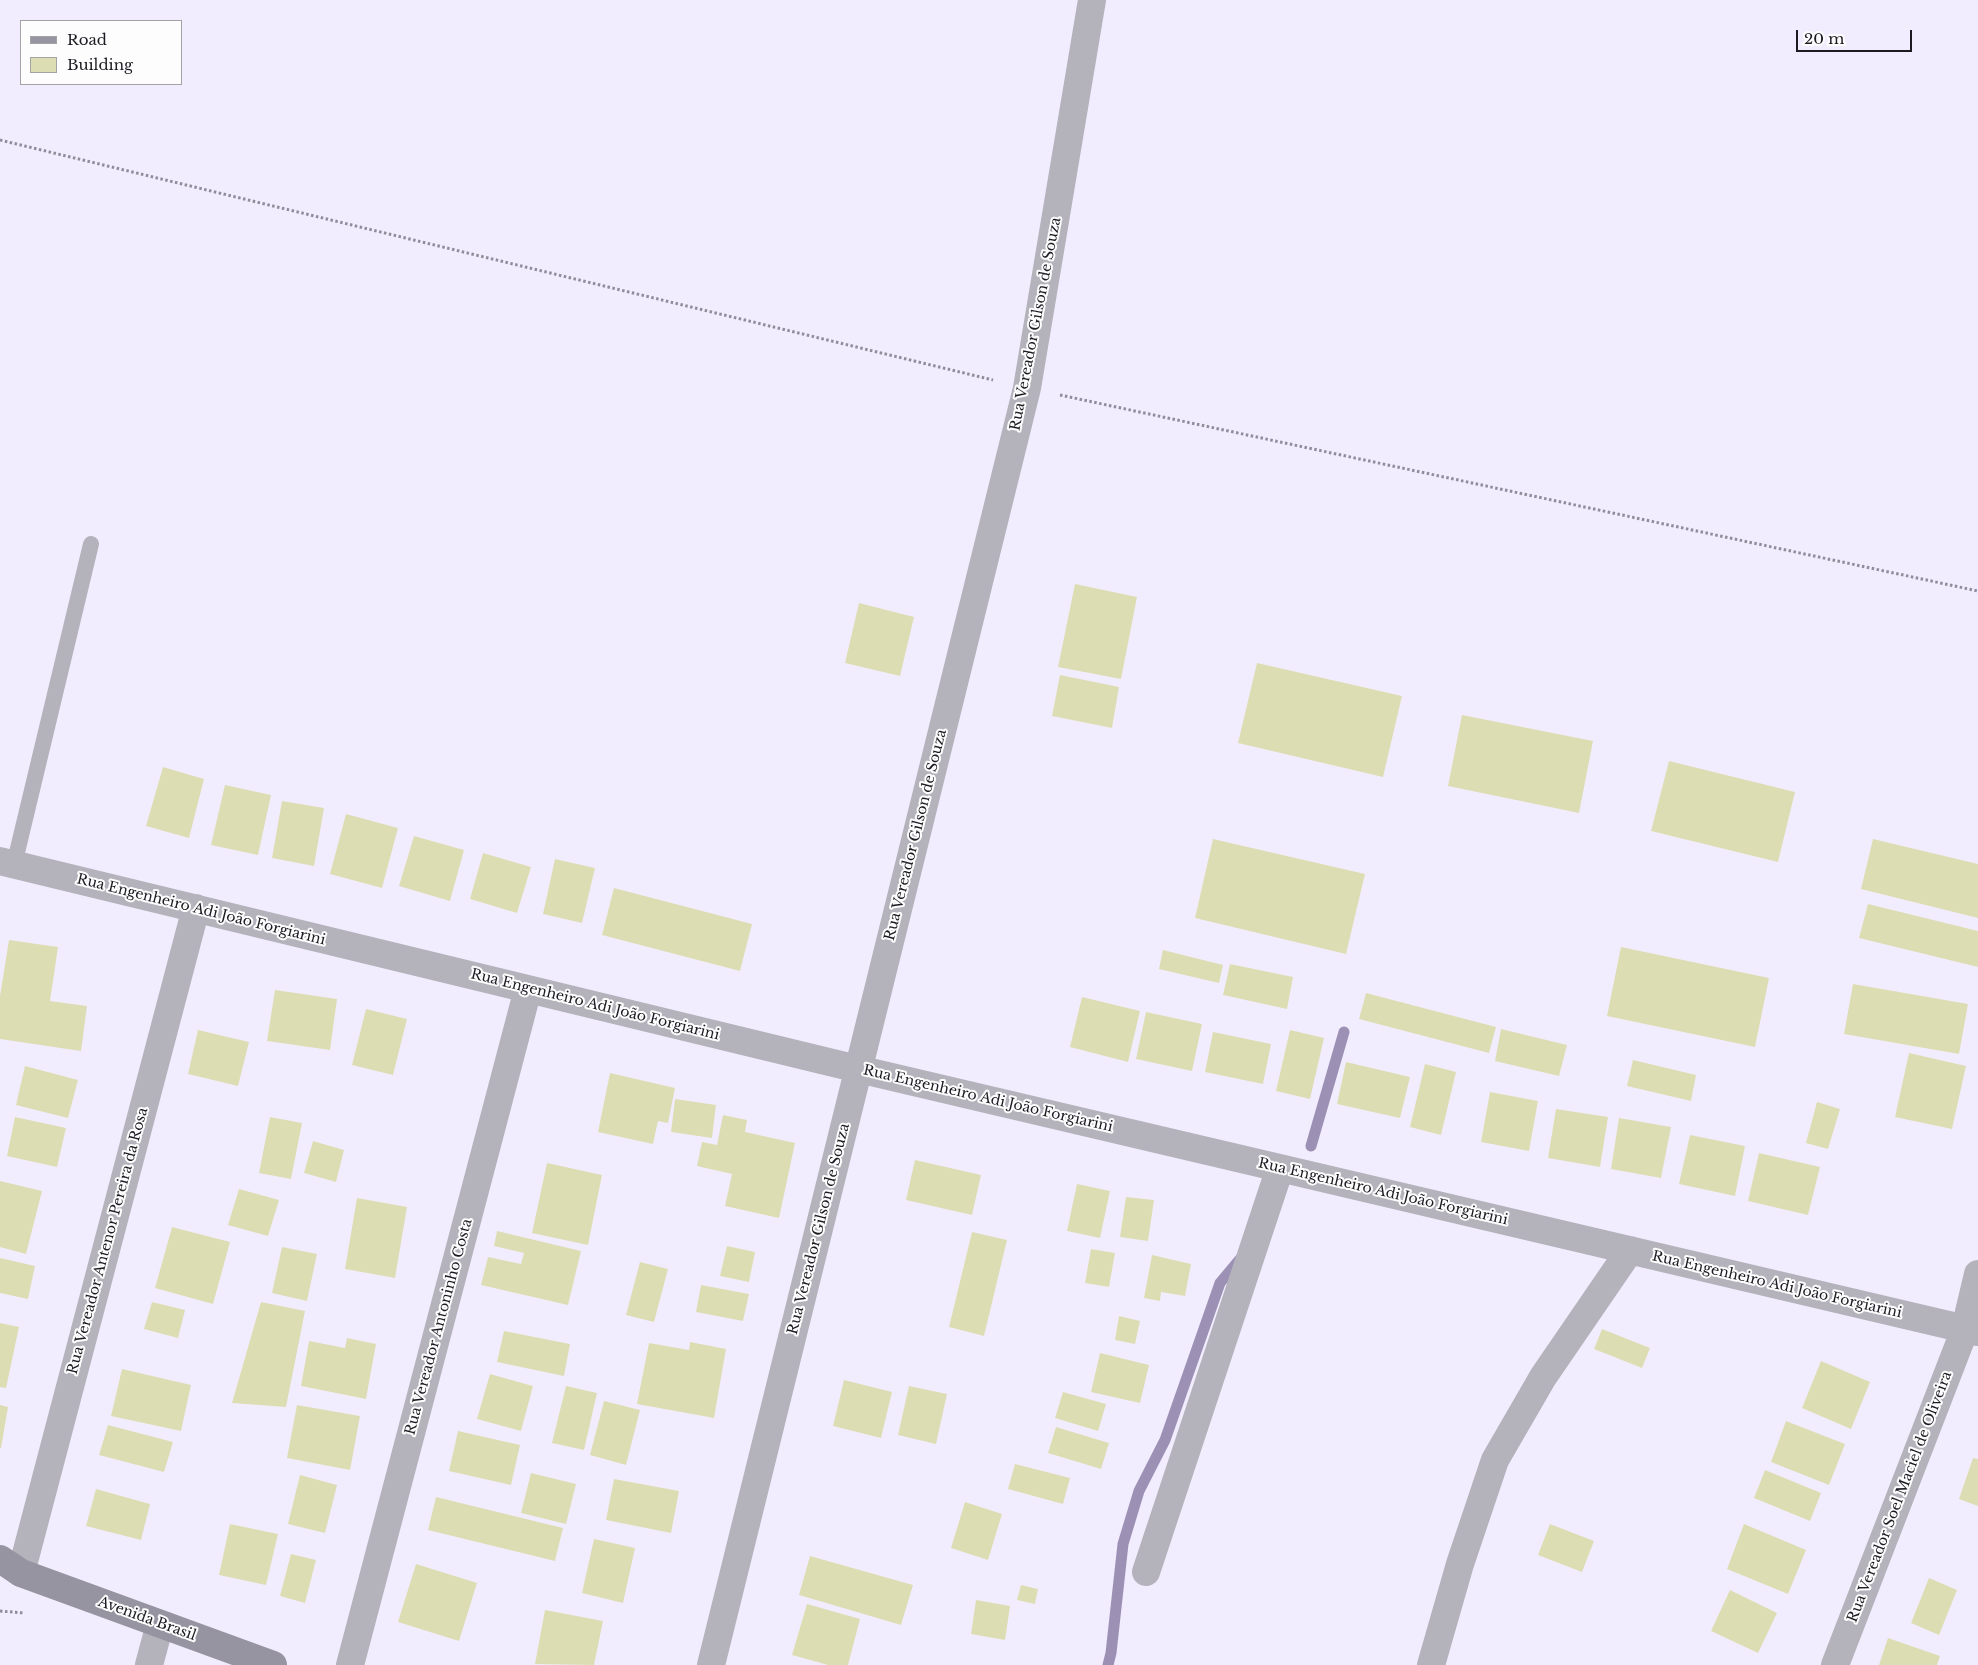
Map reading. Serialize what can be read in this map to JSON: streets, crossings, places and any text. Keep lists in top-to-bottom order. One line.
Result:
{"streets":{"street":["Rua Vereador Gilson de Souza","Rua Engenheiro Adi João Forgiarini","Rua Vereador Antenor Pereira da Rosa","Rua Vereador Antoninho Costa","Rua Vereador Soel Maciel de Oliveira","Avenida Brasil"]},"crossings":[["Rua Vereador Gilson de Souza","Rua Engenheiro Adi João Forgiarini"],["Rua Engenheiro Adi João Forgiarini","Rua Vereador Antenor Pereira da Rosa"],["Rua Engenheiro Adi João Forgiarini","Rua Vereador Antoninho Costa"],["Rua Engenheiro Adi João Forgiarini","Rua Vereador Soel Maciel de Oliveira"],["Rua Vereador Antenor Pereira da Rosa","Avenida Brasil"]],"legend":["Road","Building"],"scale_bar":"20 m"}
